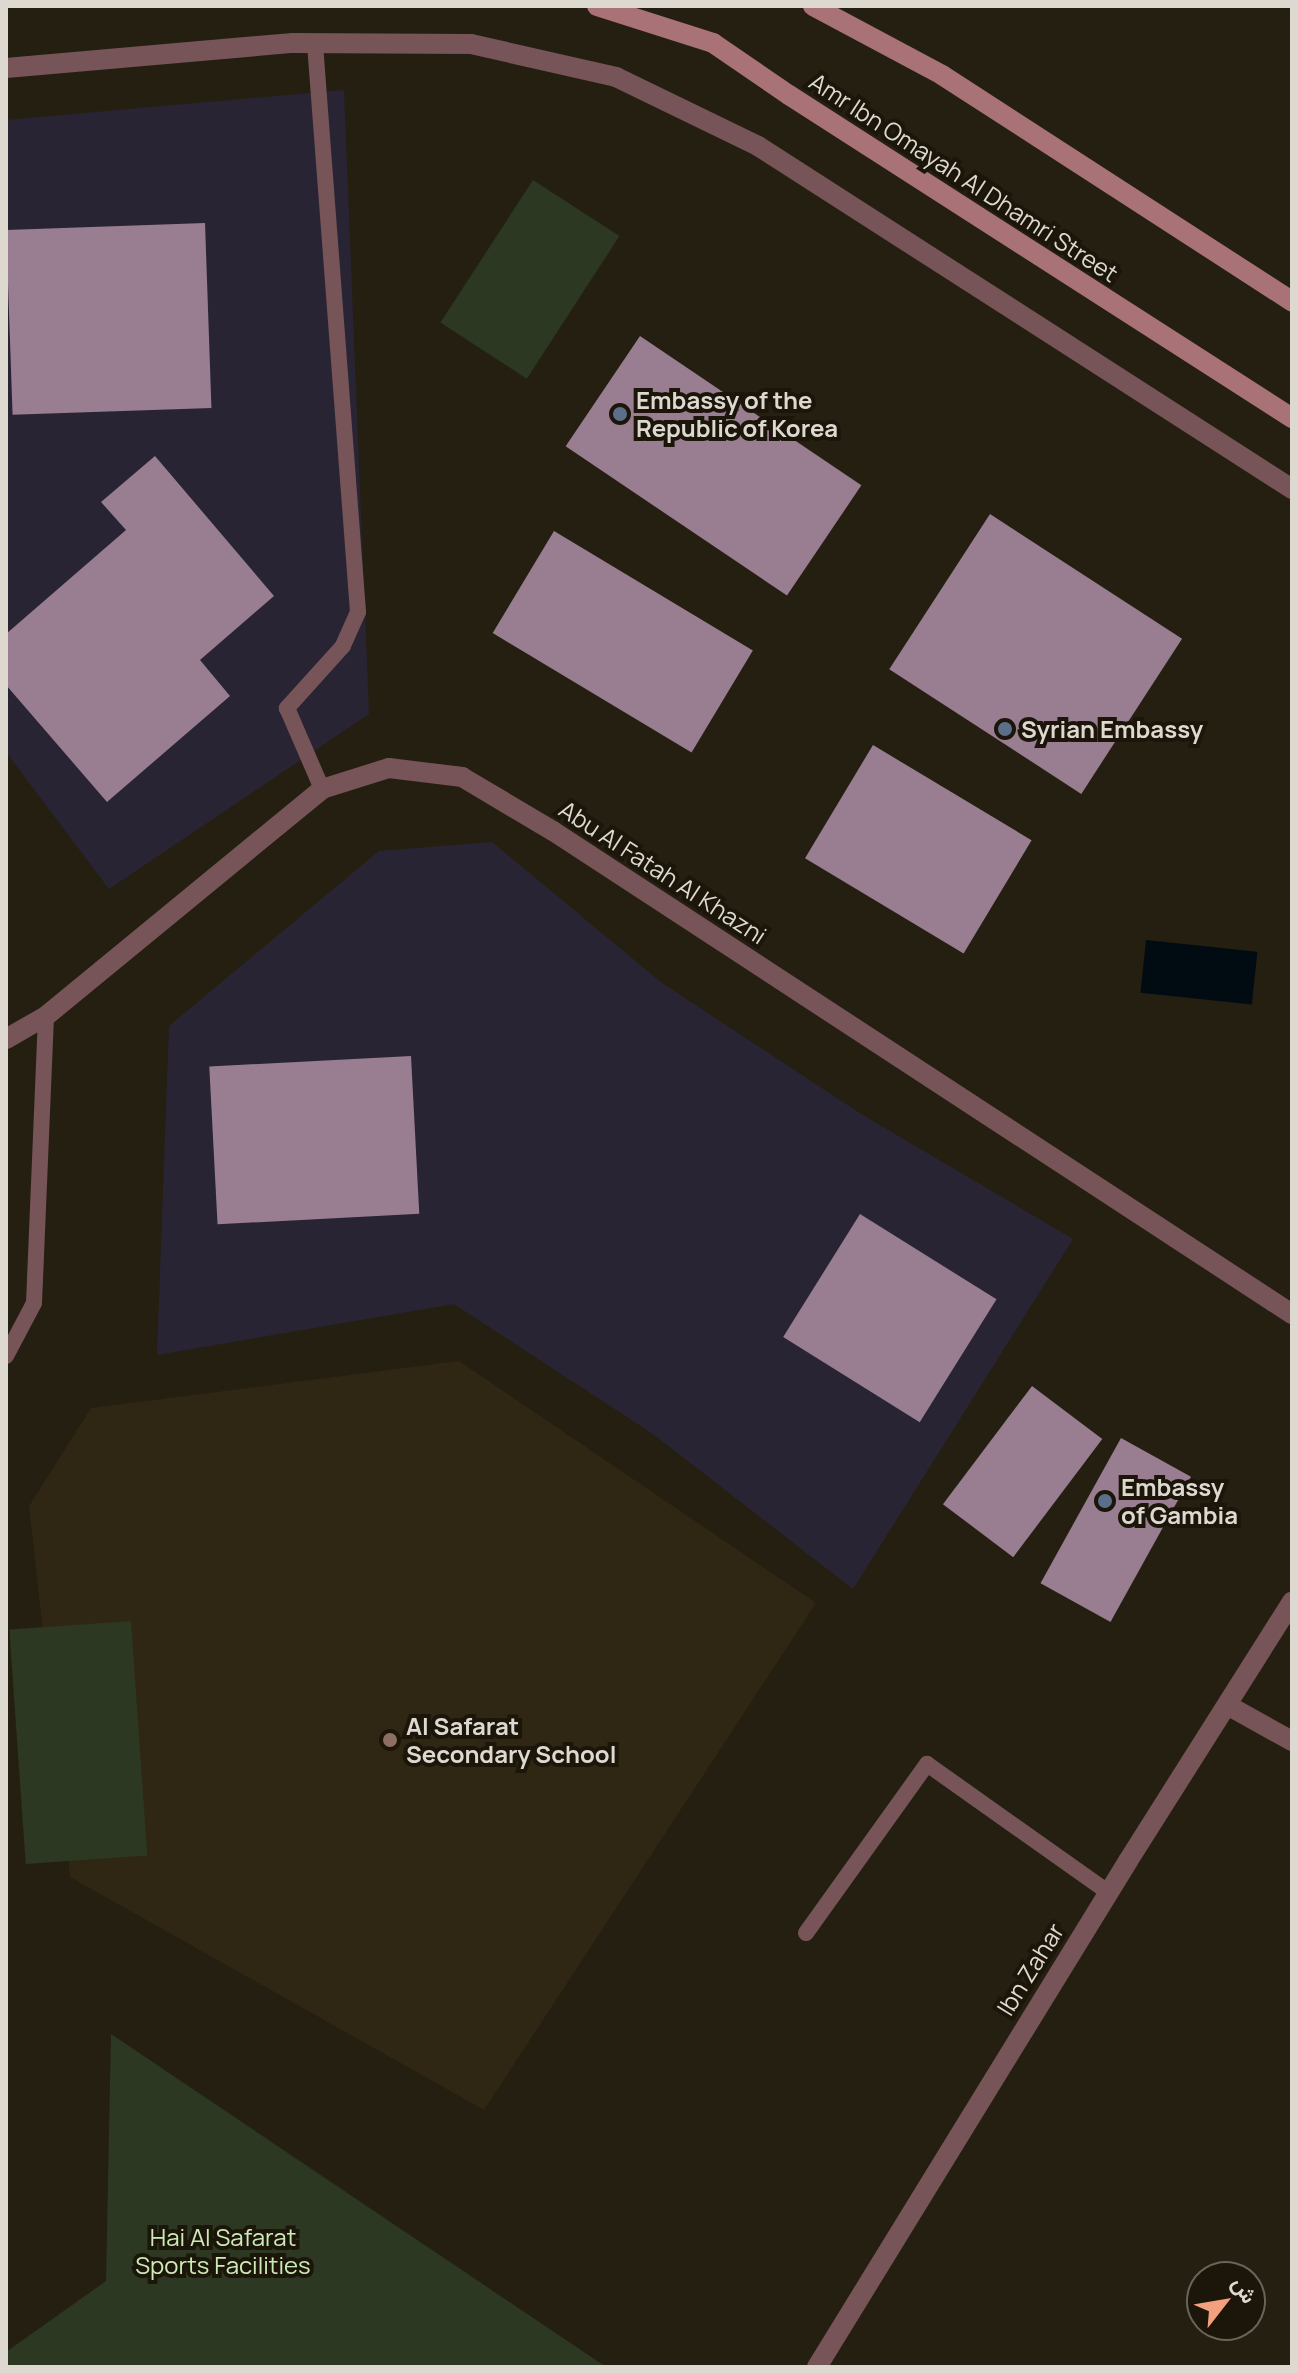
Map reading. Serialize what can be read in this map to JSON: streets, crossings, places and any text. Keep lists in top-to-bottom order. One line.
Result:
{"streets":{"street":["Amr Ibn Omayah Al Dhamri Street","Abu Al Fatah Al Khazni","Ibn Zahar"]},"parks":["Hai Al Safarat Sports Facilities"],"places":["Embassy of the Republic of Korea","Syrian Embassy","Embassy of Gambia","Al Safarat Secondary School"],"north":"top right"}
